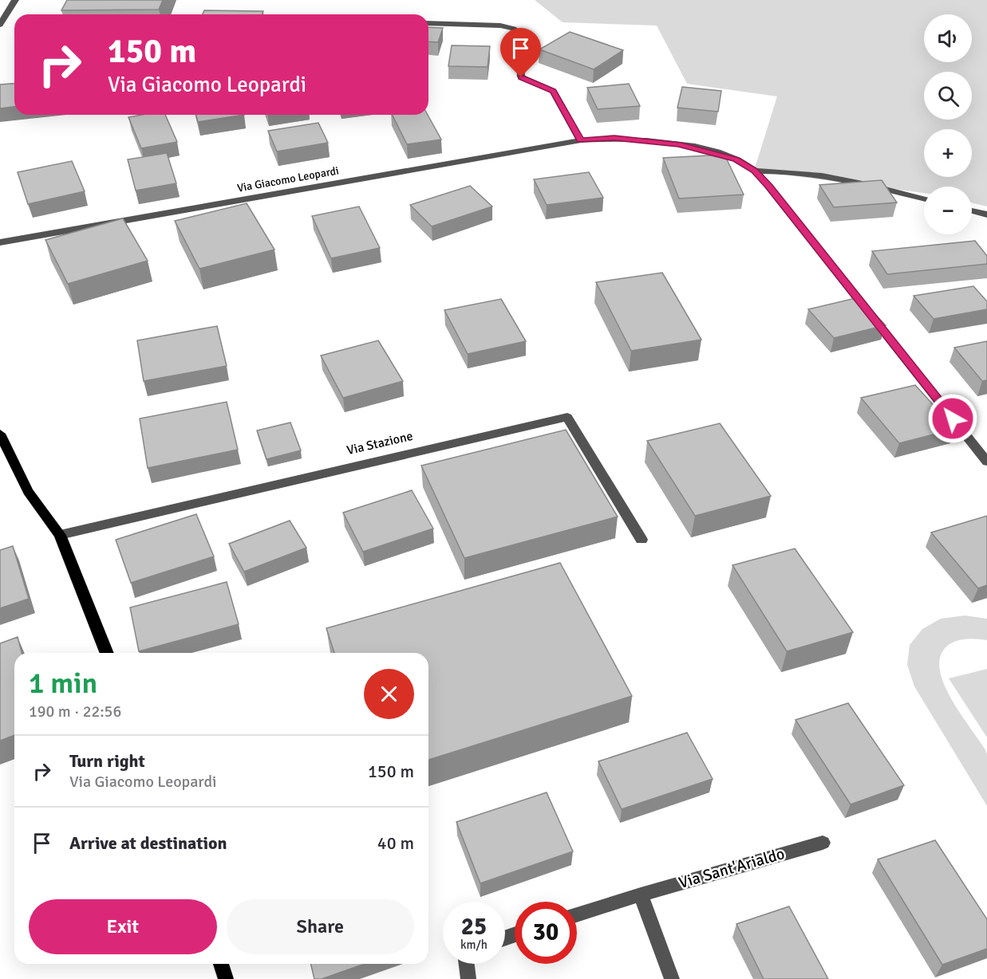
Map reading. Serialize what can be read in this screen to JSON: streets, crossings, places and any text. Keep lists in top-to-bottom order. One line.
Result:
{"streets":{"street":["Via Giacomo Leopardi","Via Stazione","Via Sant'Arialdo"]},"page":{"map_buttons":["+","−"],"turn":["150 m","Via Giacomo Leopardi"],"heading":["1 min","190 m · 22:56"],"list":[{"name":"Turn right","note":"Via Giacomo Leopardi","value":"150 m"},{"name":"Arrive at destination","value":"40 m"}],"buttons":["Exit","Share"],"speed":"25 km/h","limit":"30"}}
